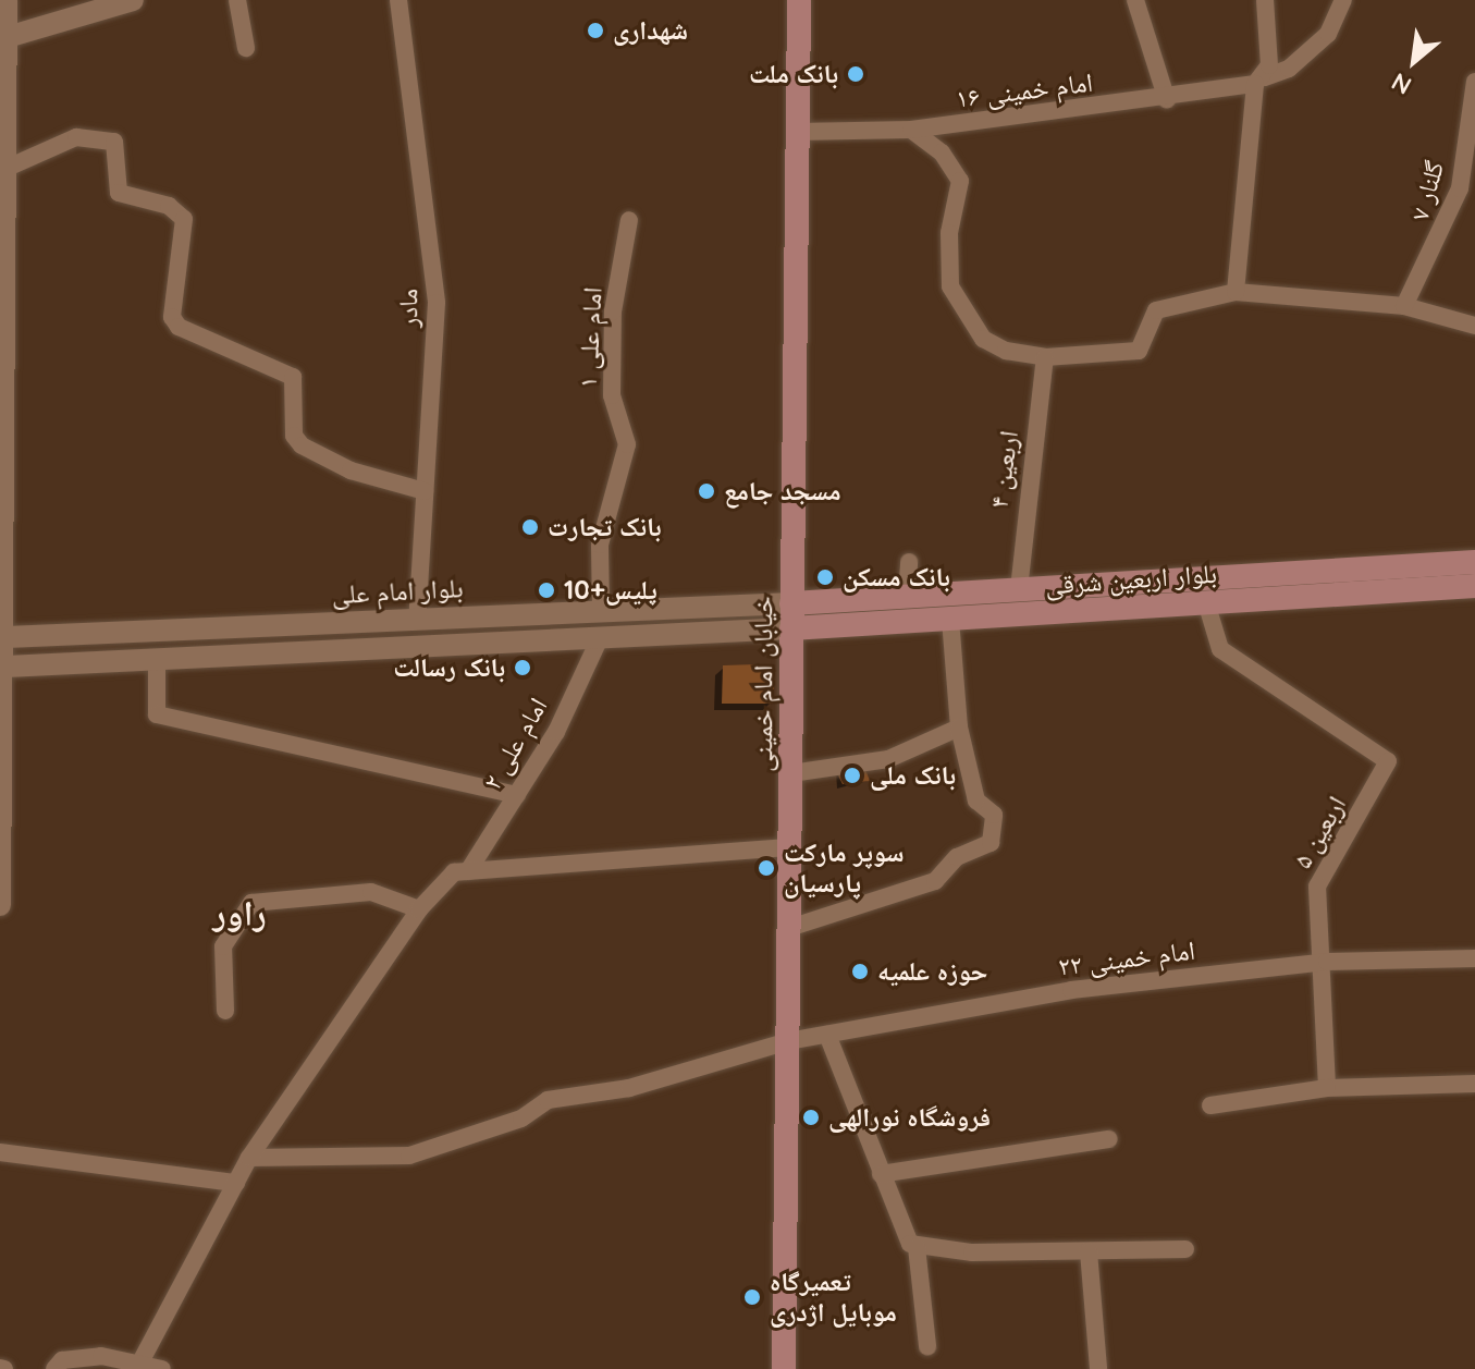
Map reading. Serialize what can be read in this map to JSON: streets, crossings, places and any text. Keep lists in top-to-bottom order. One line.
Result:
{"streets":{"main road":["بلوار اربعین شرقی","خیابان امام خمینی"],"street":["امام خمینی ۱۶","گلنار ۷","مادر","امام علی ۱","اربعین ۴","بلوار امام علی","امام علی ۲","اربعین ۵","امام خمینی ۲۲"]},"crossings":[["امام خمینی ۱۶","خیابان امام خمینی"],["مادر","بلوار امام علی"],["امام علی ۱","بلوار امام علی"],["اربعین ۴","بلوار اربعین شرقی"],["بلوار اربعین شرقی","بلوار امام علی"],["بلوار اربعین شرقی","خیابان امام خمینی"],["بلوار اربعین شرقی","اربعین ۵"],["بلوار امام علی","خیابان امام خمینی"],["خیابان امام خمینی","امام خمینی ۲۲"],["اربعین ۵","امام خمینی ۲۲"]],"districts":["راور"],"places":["شهداری","بانک ملت","مسجد جامع","بانک تجارت","بانک مسکن","پلیس+10","بانک رسالت","بانک ملی","سوپر مارکت پارسیان","حوزه علمیه","فروشگاه نورالهی","تعمیرگاه موبایل اژدری"],"north":"bottom left"}
